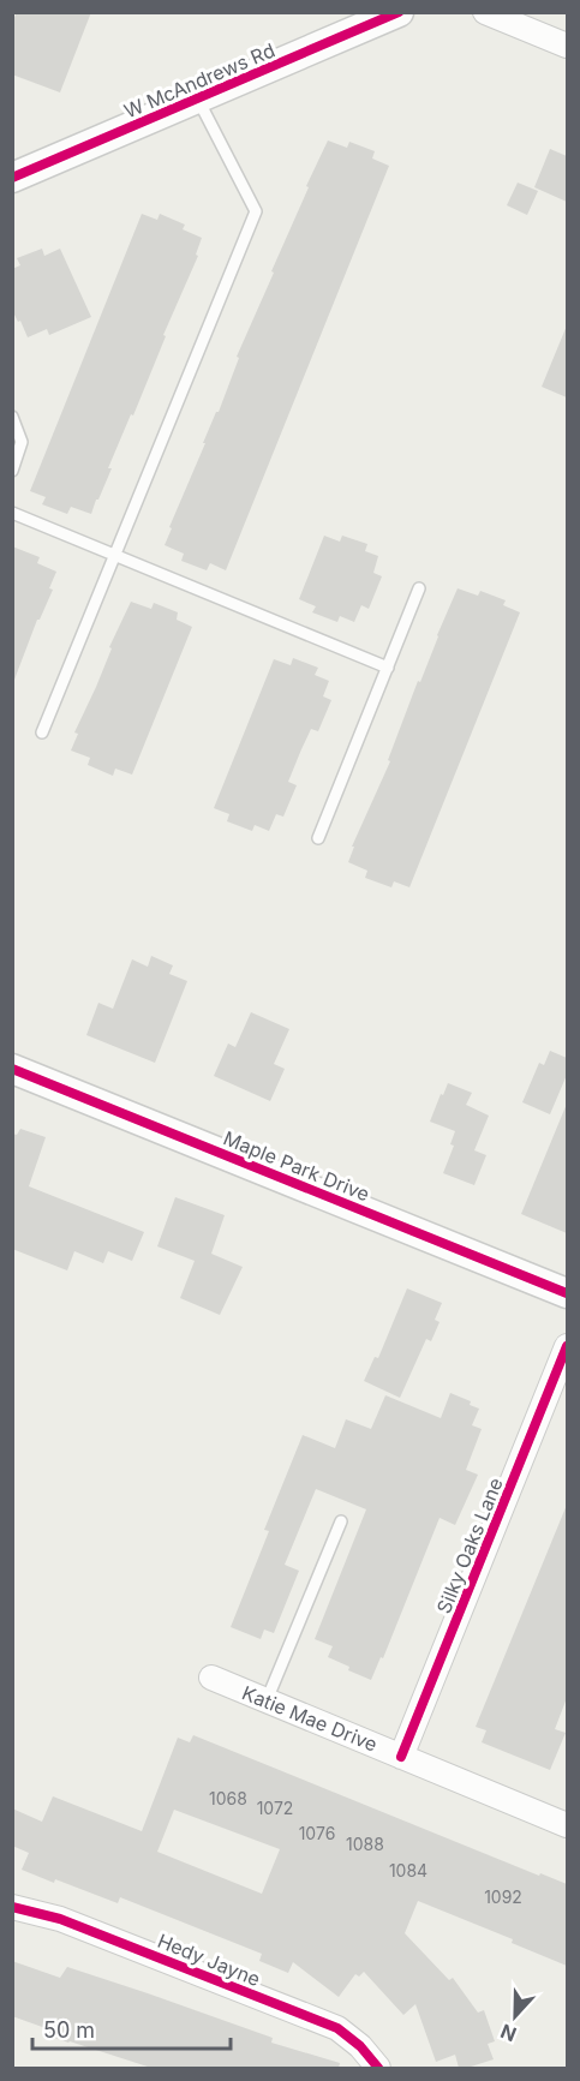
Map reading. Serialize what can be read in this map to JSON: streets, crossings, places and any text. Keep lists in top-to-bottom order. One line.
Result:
{"streets":{"street":["W McAndrews Rd","Maple Park Drive","Silky Oaks Lane","Katie Mae Drive","Hedy Jayne"]},"crossings":[["Silky Oaks Lane","Katie Mae Drive"]],"house_numbers":["1068","1072","1076","1088","1084","1092"],"scale_bar":"50 m","north":"bottom"}
